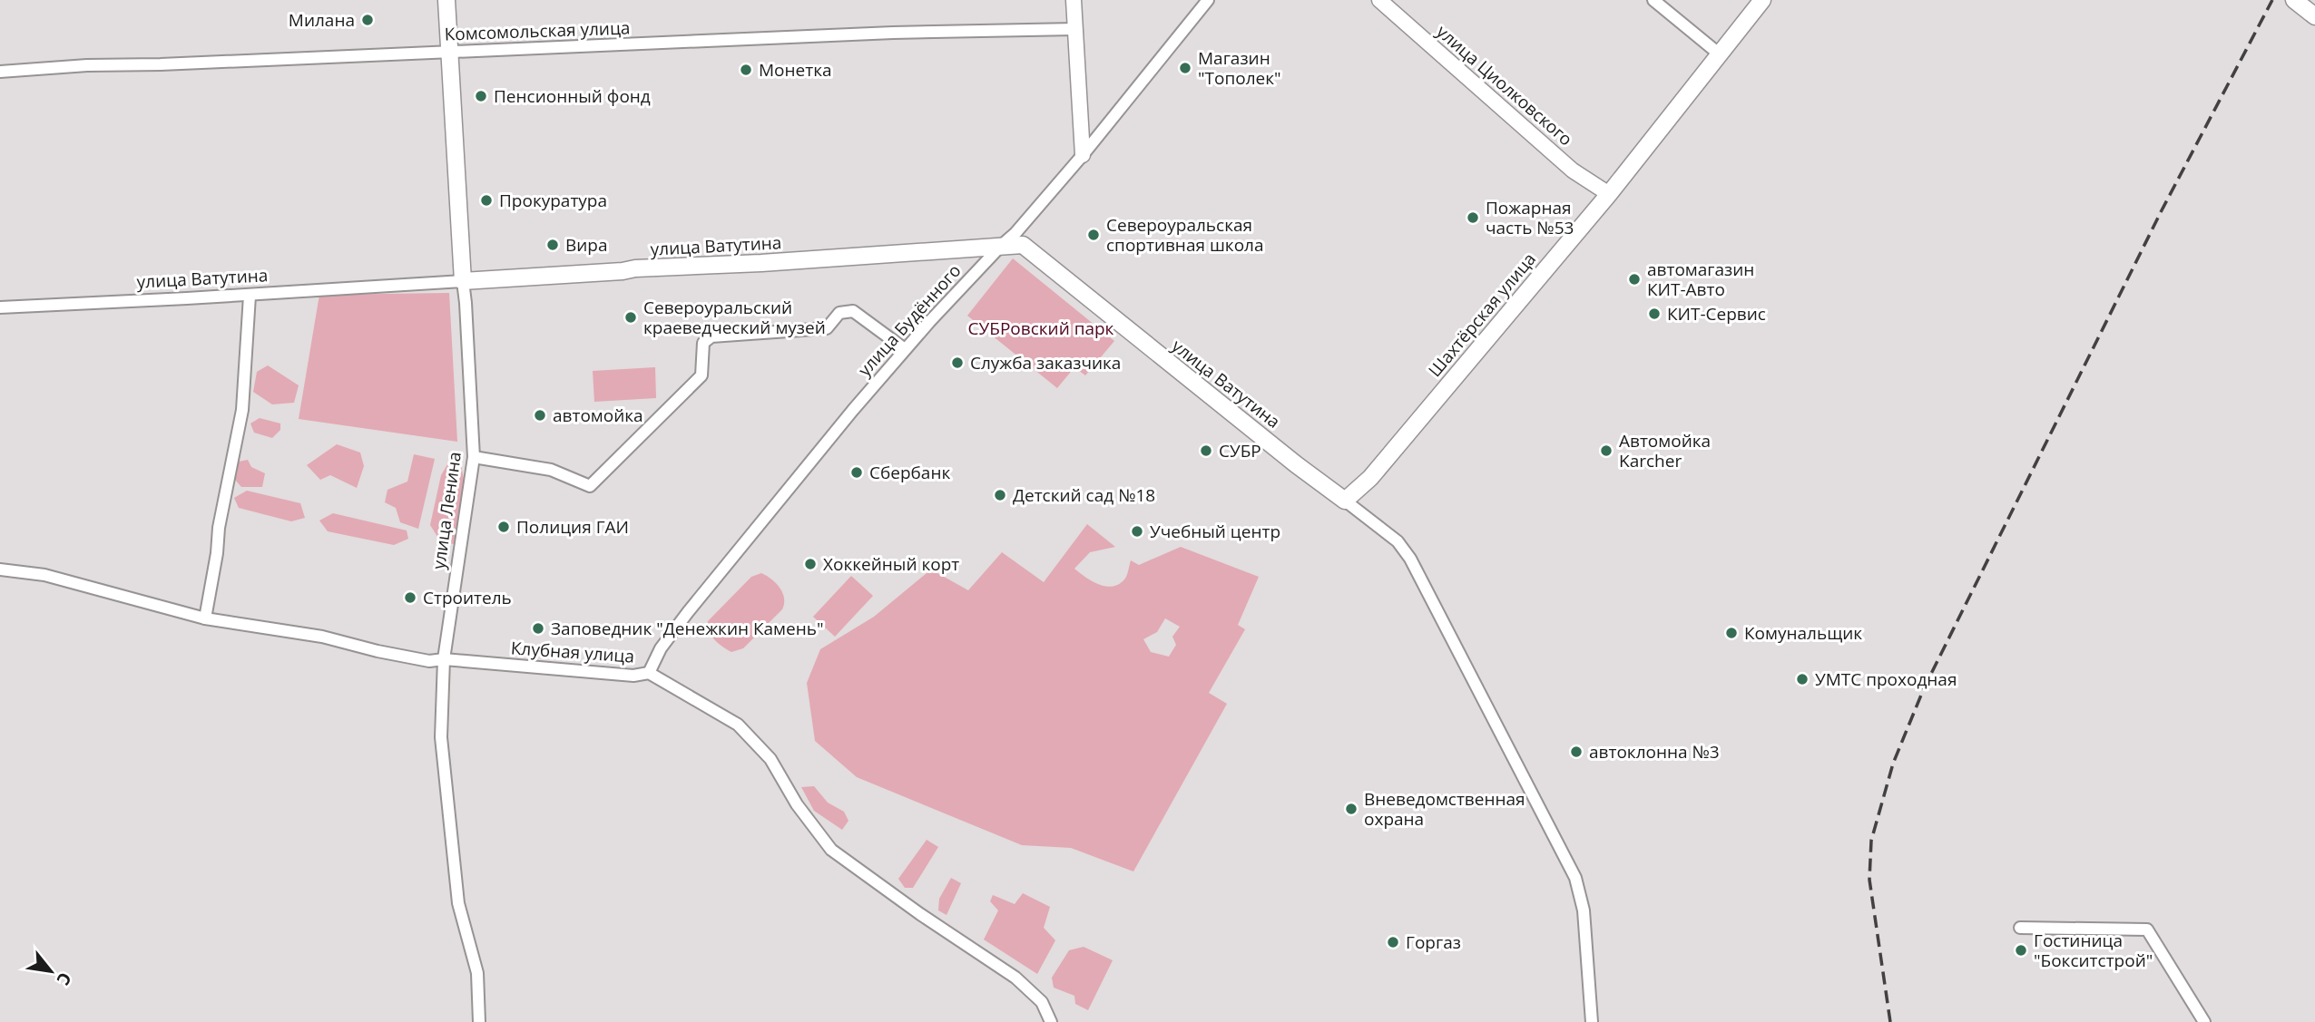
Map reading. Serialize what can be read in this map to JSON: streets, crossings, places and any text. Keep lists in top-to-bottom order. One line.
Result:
{"streets":{"main road":["улица Ватутина","Шахтёрская улица","улица Ленина"],"street":["Комсомольская улица","улица Циолковского","улица Будённого","Клубная улица"]},"crossings":[["Комсомольская улица","улица Ленина"],["улица Циолковского","Шахтёрская улица"],["улица Ватутина","Шахтёрская улица"],["улица Ватутина","улица Будённого"],["улица Ватутина","улица Ленина"],["улица Будённого","Клубная улица"],["улица Ленина","Клубная улица"]],"parks":["СУБРовский парк"],"places":["Милана","Магазин \"Тополек\"","Монетка","Пенсионный фонд","Прокуратура","Пожарная часть №53","Североуральская спортивная школа","Вира","автомагазин КИТ-Авто","КИТ-Сервис","Североуральский краеведческий музей","Служба заказчика","автомойка","СУБР","Автомойка Karcher","Сбербанк","Детский сад №18","Полиция ГАИ","Учебный центр","Хоккейный корт","Строитель","Заповедник \"Денежкин Камень\"","Комунальщик","УМТС проходная","автоклонна №3","Вневедомственная охрана","Горгаз","Гостиница \"Бокситстрой\""],"north":"bottom right"}
